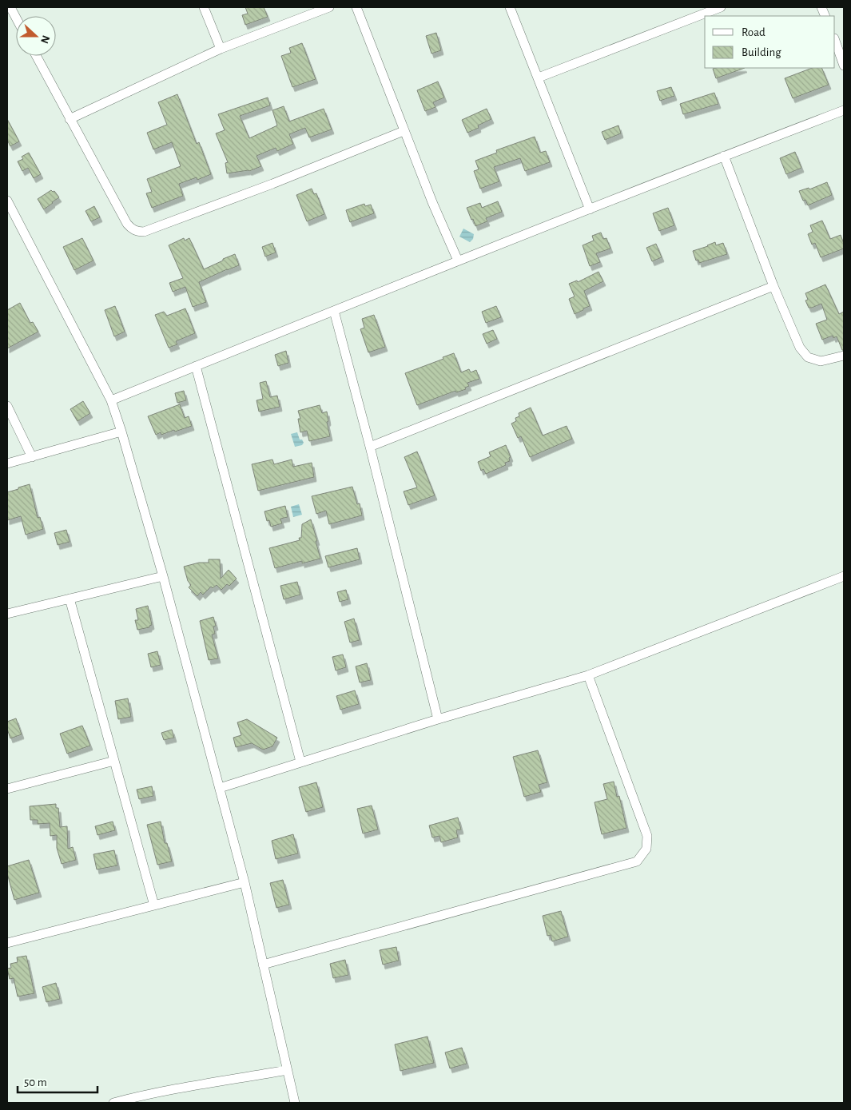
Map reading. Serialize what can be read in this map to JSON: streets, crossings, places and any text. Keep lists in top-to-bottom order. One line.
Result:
{"legend":["Road","Building"],"scale_bar":"50 m","north":"right"}
